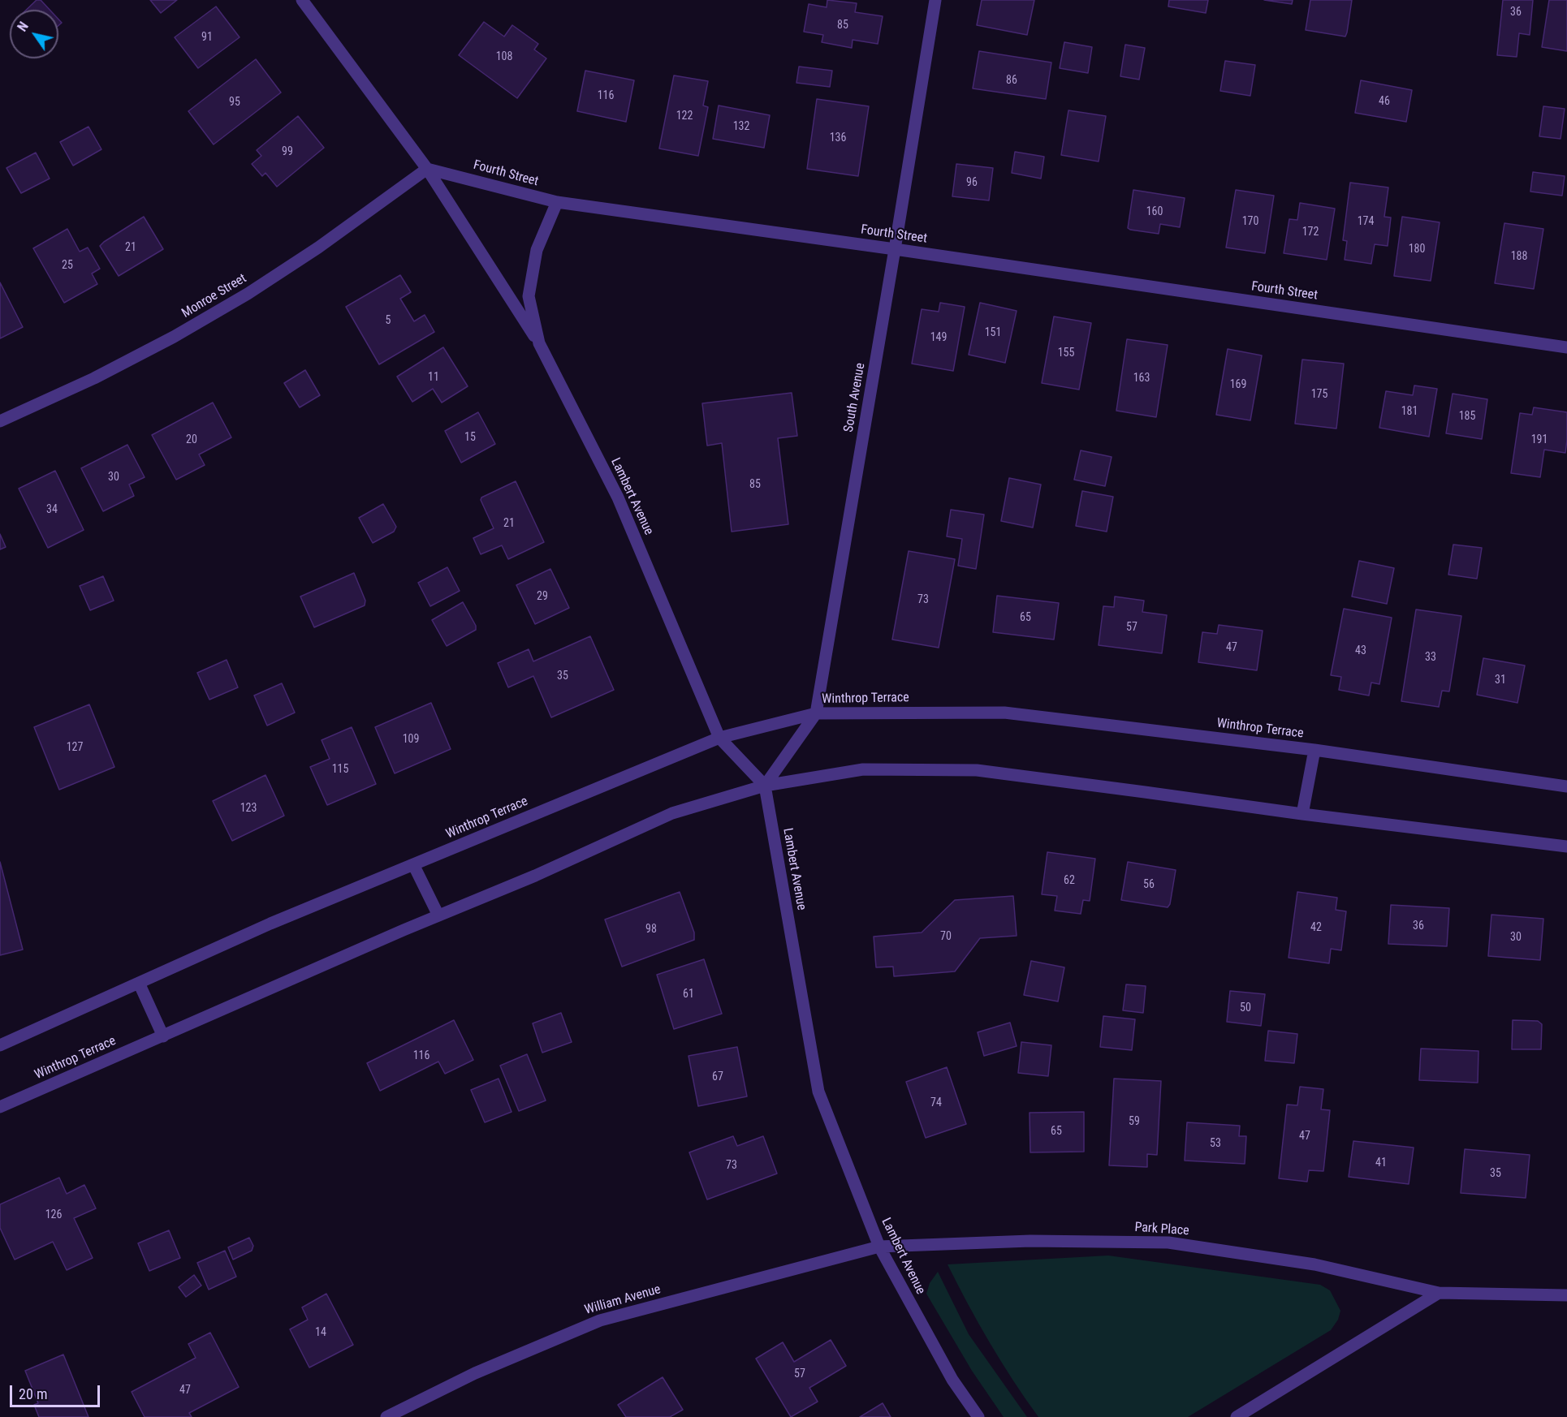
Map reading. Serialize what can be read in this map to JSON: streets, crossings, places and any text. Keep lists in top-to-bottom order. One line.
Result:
{"streets":{"street":["Fourth Street","Monroe Street","South Avenue","Lambert Avenue","Winthrop Terrace","Park Place","William Avenue"]},"crossings":[["Fourth Street","Monroe Street"],["Fourth Street","South Avenue"],["Fourth Street","Lambert Avenue"],["Monroe Street","Lambert Avenue"],["South Avenue","Lambert Avenue"],["South Avenue","Winthrop Terrace"],["Lambert Avenue","Winthrop Terrace"],["Lambert Avenue","Park Place"],["Lambert Avenue","William Avenue"],["Park Place","William Avenue"]],"house_numbers":["36","85","91","108","86","116","46","95","122","132","136","99","96","160","170","174","172","21","180","188","25","5","151","149","155","11","163","169","175","181","185","15","20","191","30","85","34","21","29","73","65","57","47","43","33","35","31","109","127","115","123","62","56","36","42","98","70","30","61","50","116","67","74","59","65","47","53","41","73","35","126","14","57","47"],"scale_bar":"20 m","north":"top left"}
